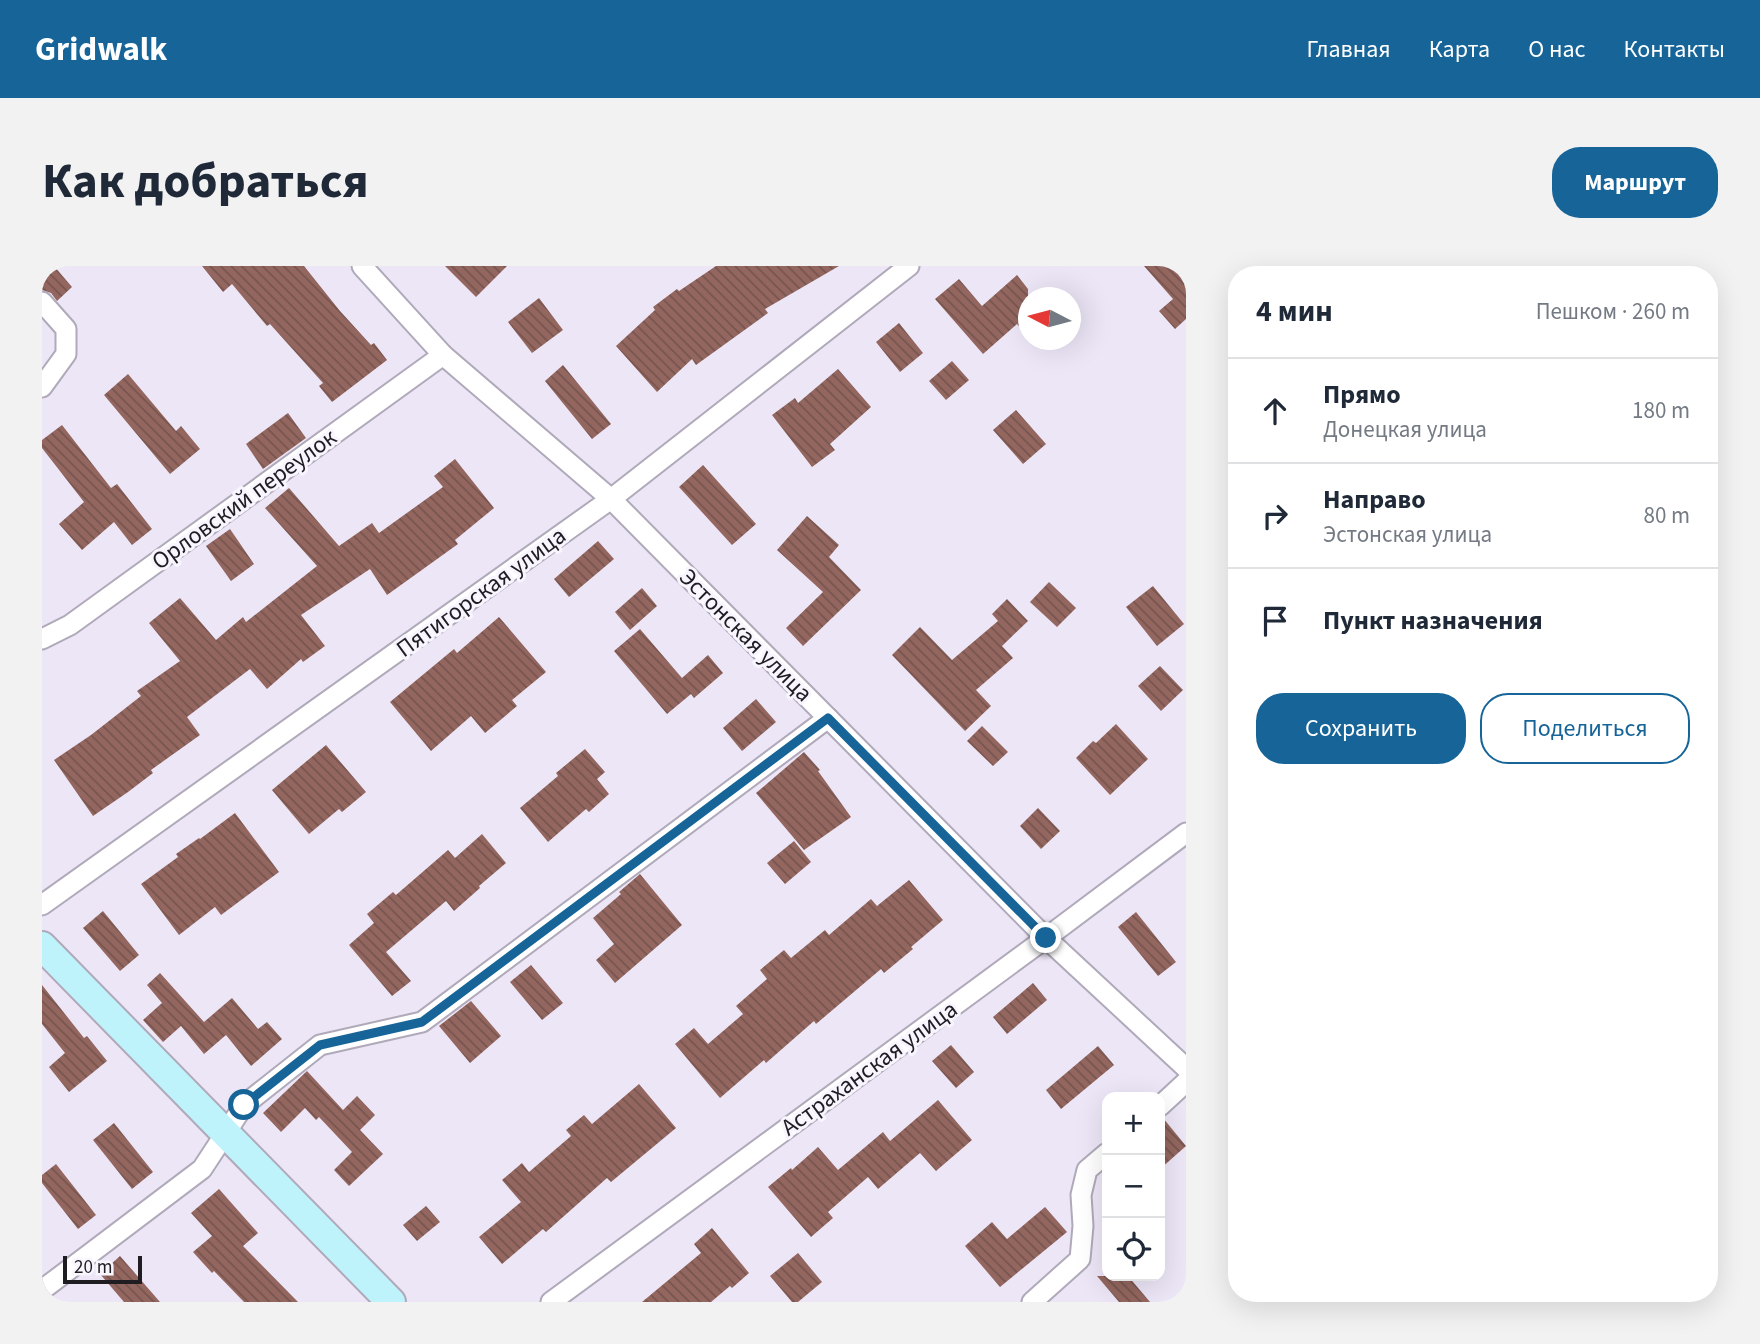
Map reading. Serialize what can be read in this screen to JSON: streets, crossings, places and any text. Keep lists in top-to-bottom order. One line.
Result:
{"streets":{"street":["Орловский переулок","Пятигорская улица","Эстонская улица","Астраханская улица"]},"crossings":[["Орловский переулок","Эстонская улица"],["Пятигорская улица","Эстонская улица"],["Эстонская улица","Астраханская улица"]],"scale_bar":"20 m","north":"left","page":{"header":"Gridwalk","nav":["Главная","Карта","О нас","Контакты"],"title":"Как добраться","buttons":["Маршрут",["Сохранить","Поделиться"]],"heading":["4 мин","Пешком · 260 m"],"list":[["Прямо","Донецкая улица","180 m"],["Направо","Эстонская улица","80 m"],"Пункт назначения"],"map_buttons":["+","−"],"scale":"20 m"}}
